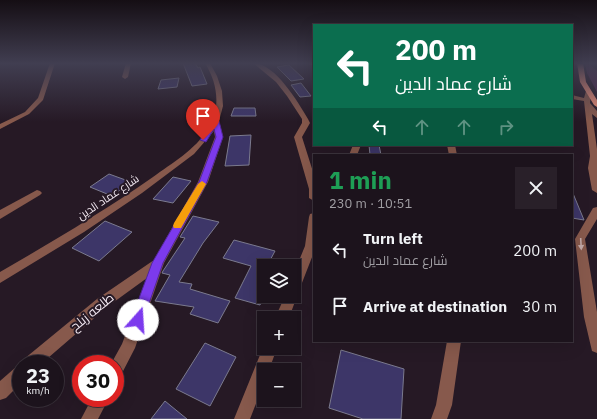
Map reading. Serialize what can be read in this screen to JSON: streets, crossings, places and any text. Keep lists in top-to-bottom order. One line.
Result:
{"streets":{"street":["شارع عماد الدين","طلعه زبلح"]},"page":{"turn":["200 m","شارع عماد الدين"],"heading":["1 min","230 m · 10:51"],"list":[{"name":"Turn left","note":"شارع عماد الدين","value":"200 m"},{"name":"Arrive at destination","value":"30 m"}],"map_buttons":["+","−"],"speed":"23 km/h","limit":"30"}}
